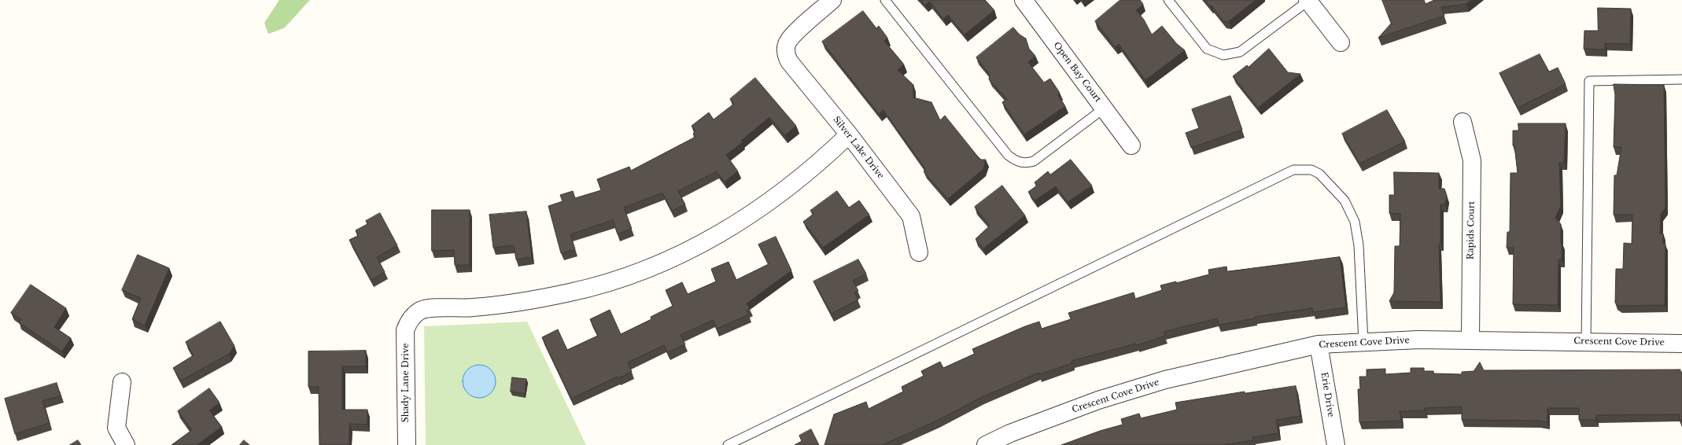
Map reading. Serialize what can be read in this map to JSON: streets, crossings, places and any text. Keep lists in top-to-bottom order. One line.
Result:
{"streets":{"street":["Open Bay Court","Silver Lake Drive","Rapids Court","Crescent Cove Drive","Shady Lane Drive","Erie Drive"]},"crossings":[["Silver Lake Drive","Shady Lane Drive"],["Rapids Court","Crescent Cove Drive"],["Crescent Cove Drive","Erie Drive"]]}
